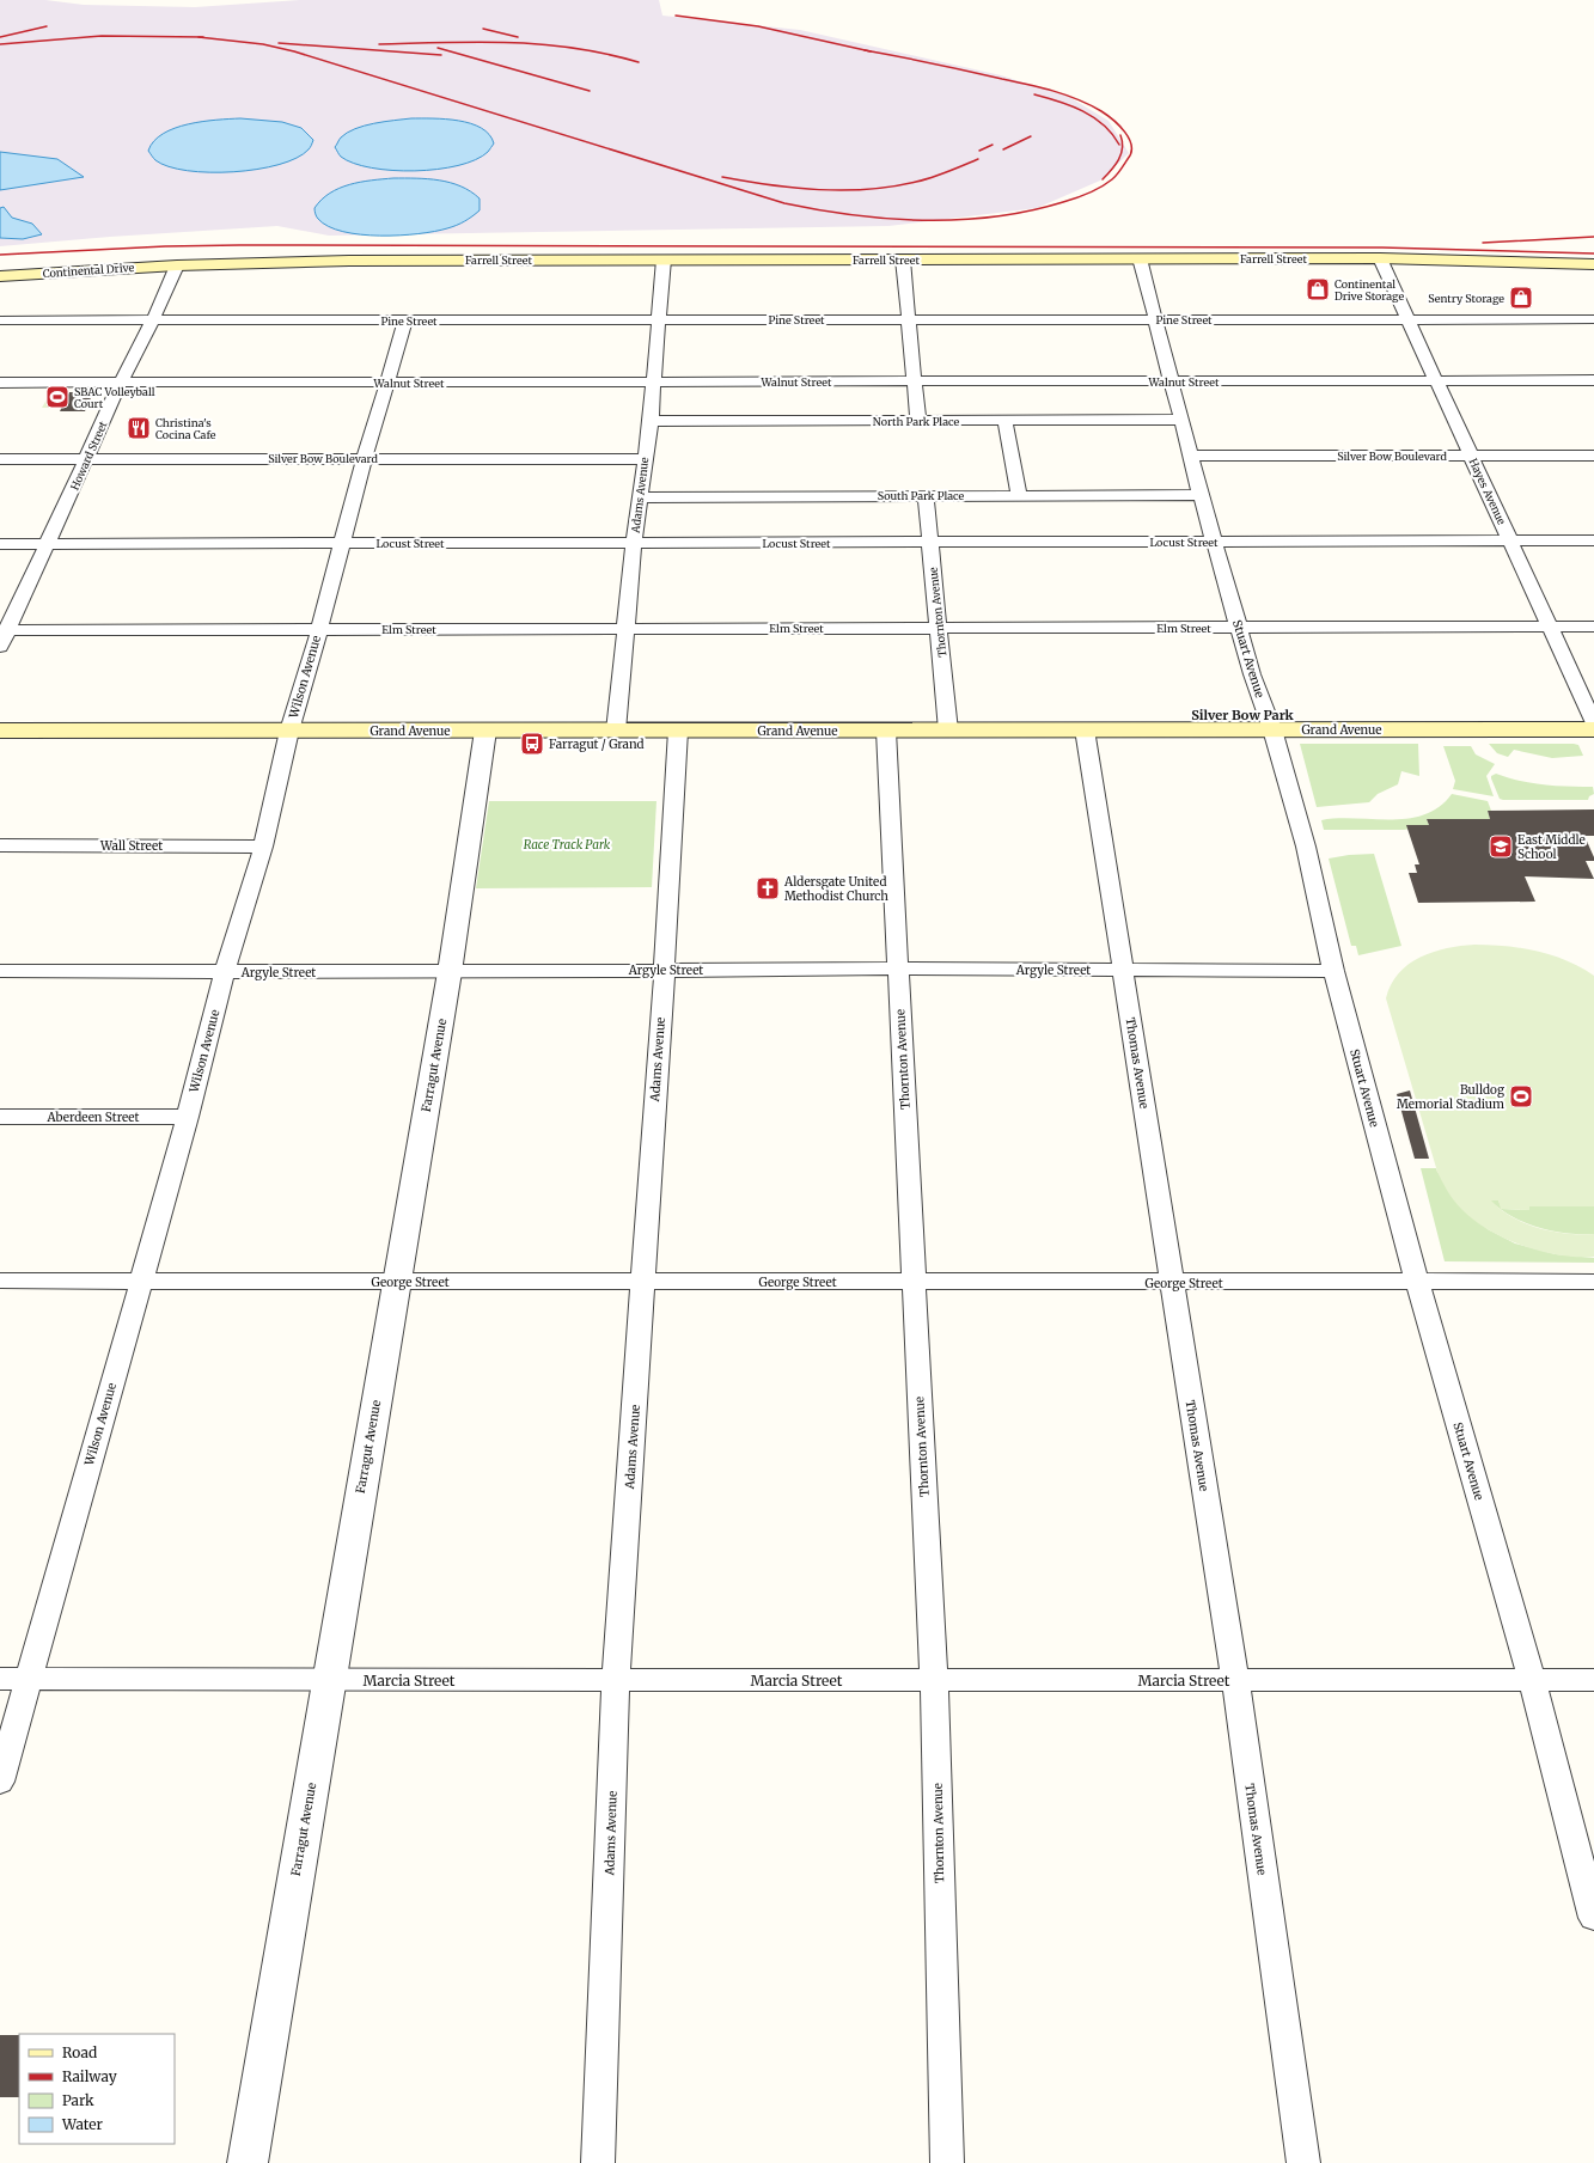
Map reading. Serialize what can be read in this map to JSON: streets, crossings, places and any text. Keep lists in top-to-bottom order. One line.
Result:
{"streets":{"main road":["Farrell Street","Continental Drive","Grand Avenue"],"street":["Pine Street","Walnut Street","North Park Place","Howard Street","Silver Bow Boulevard","Hayes Avenue","Adams Avenue","South Park Place","Locust Street","Thornton Avenue","Elm Street","Stuart Avenue","Wilson Avenue","Wall Street","Argyle Street","Thomas Avenue","Farragut Avenue","Aberdeen Street","George Street","Marcia Street"]},"crossings":[["Farrell Street","Continental Drive"],["Farrell Street","Howard Street"],["Farrell Street","Hayes Avenue"],["Farrell Street","Adams Avenue"],["Farrell Street","Stuart Avenue"],["Continental Drive","Howard Street"],["Pine Street","Howard Street"],["Pine Street","Hayes Avenue"],["Pine Street","Adams Avenue"],["Pine Street","Stuart Avenue"],["Pine Street","Wilson Avenue"],["Walnut Street","Howard Street"],["Walnut Street","Hayes Avenue"],["Walnut Street","Adams Avenue"],["Walnut Street","Stuart Avenue"],["Walnut Street","Wilson Avenue"],["North Park Place","Adams Avenue"],["North Park Place","Stuart Avenue"],["Howard Street","Silver Bow Boulevard"],["Howard Street","Locust Street"],["Howard Street","Elm Street"],["Silver Bow Boulevard","Hayes Avenue"],["Silver Bow Boulevard","Adams Avenue"],["Silver Bow Boulevard","Stuart Avenue"],["Silver Bow Boulevard","Wilson Avenue"],["Hayes Avenue","Locust Street"],["Hayes Avenue","Elm Street"],["Adams Avenue","South Park Place"],["Adams Avenue","Locust Street"],["Adams Avenue","Elm Street"],["Adams Avenue","Grand Avenue"],["Adams Avenue","Argyle Street"],["Adams Avenue","George Street"],["Adams Avenue","Marcia Street"],["South Park Place","Thornton Avenue"],["South Park Place","Stuart Avenue"],["Locust Street","Thornton Avenue"],["Locust Street","Stuart Avenue"],["Locust Street","Wilson Avenue"],["Thornton Avenue","Elm Street"],["Thornton Avenue","Grand Avenue"],["Thornton Avenue","Argyle Street"],["Thornton Avenue","George Street"],["Thornton Avenue","Marcia Street"],["Elm Street","Stuart Avenue"],["Elm Street","Wilson Avenue"],["Stuart Avenue","Grand Avenue"],["Stuart Avenue","Argyle Street"],["Stuart Avenue","George Street"],["Stuart Avenue","Marcia Street"],["Wilson Avenue","Grand Avenue"],["Wilson Avenue","Wall Street"],["Wilson Avenue","Argyle Street"],["Wilson Avenue","Aberdeen Street"],["Wilson Avenue","George Street"],["Wilson Avenue","Marcia Street"],["Grand Avenue","Thomas Avenue"],["Grand Avenue","Farragut Avenue"],["Argyle Street","Thomas Avenue"],["Argyle Street","Farragut Avenue"],["Thomas Avenue","George Street"],["Thomas Avenue","Marcia Street"],["Farragut Avenue","George Street"],["Farragut Avenue","Marcia Street"]],"districts":["Silver Bow Park"],"parks":["Race Track Park"],"places":{"shop":["Continental Drive Storage","Sentry Storage"],"sports":["SBAC Volleyball Court","Bulldog Memorial Stadium"],"restaurant":["Christina's Cocina Cafe"],"bus stop":["Farragut / Grand"],"school or university":["East Middle School"],"church":["Aldersgate United Methodist Church"]},"legend":["Road","Railway","Park","Water"]}
